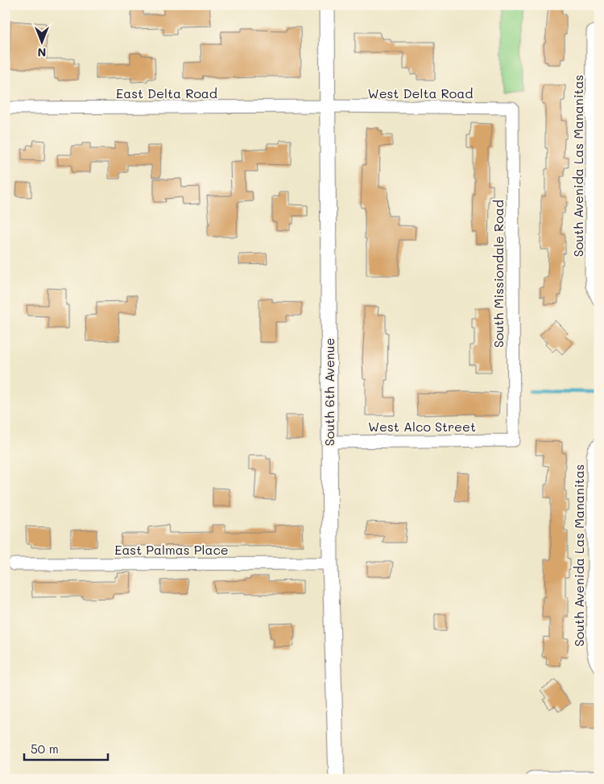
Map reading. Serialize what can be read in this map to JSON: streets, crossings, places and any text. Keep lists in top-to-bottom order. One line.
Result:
{"streets":{"street":["East Delta Road","West Delta Road","South Avenida Las Mananitas","South Missiondale Road","South 6th Avenue","West Alco Street","East Palmas Place"]},"crossings":[["East Delta Road","West Delta Road"],["East Delta Road","South 6th Avenue"],["West Delta Road","South Missiondale Road"],["West Delta Road","South 6th Avenue"],["South Missiondale Road","West Alco Street"],["South 6th Avenue","West Alco Street"],["South 6th Avenue","East Palmas Place"]],"scale_bar":"50 m","north":"bottom"}
